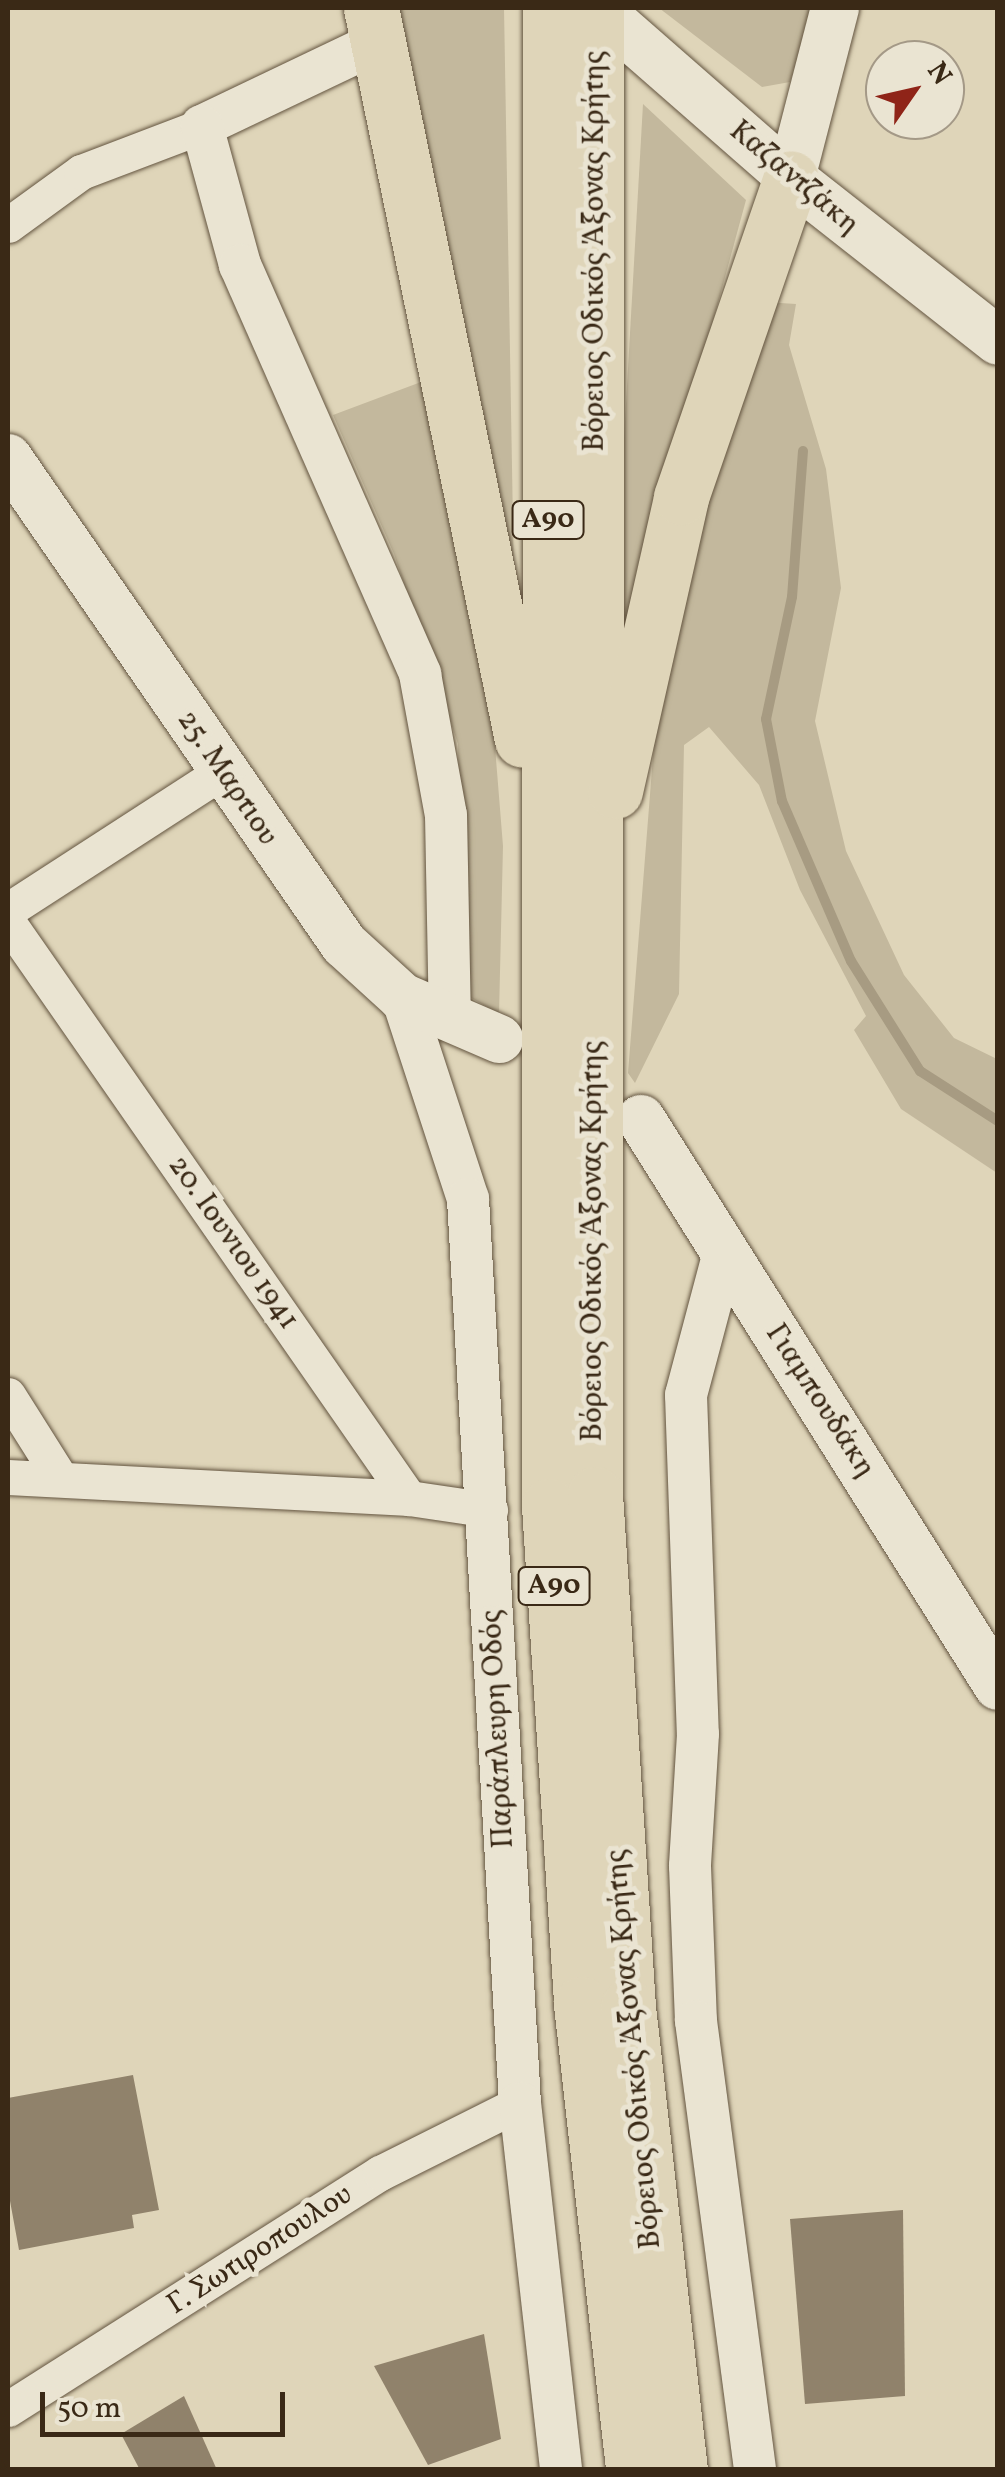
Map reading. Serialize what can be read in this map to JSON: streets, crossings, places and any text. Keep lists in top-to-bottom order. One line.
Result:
{"streets":{"highway":["Βόρειος Οδικός Άξονας Κρήτης","Α90"],"main road":["Καζαντζάκη","25. Μαρτιου","Γιαμπουδάκη"],"street":["20. Ιουνιου 1941","Παράπλευρη Οδός","Γ. Σωτιροπουλου"]},"crossings":[["Καζαντζάκη","Βόρειος Οδικός Άξονας Κρήτης"],["25. Μαρτιου","Παράπλευρη Οδός"],["Παράπλευρη Οδός","Γ. Σωτιροπουλου"]],"scale_bar":"50 m","north":"top right"}
